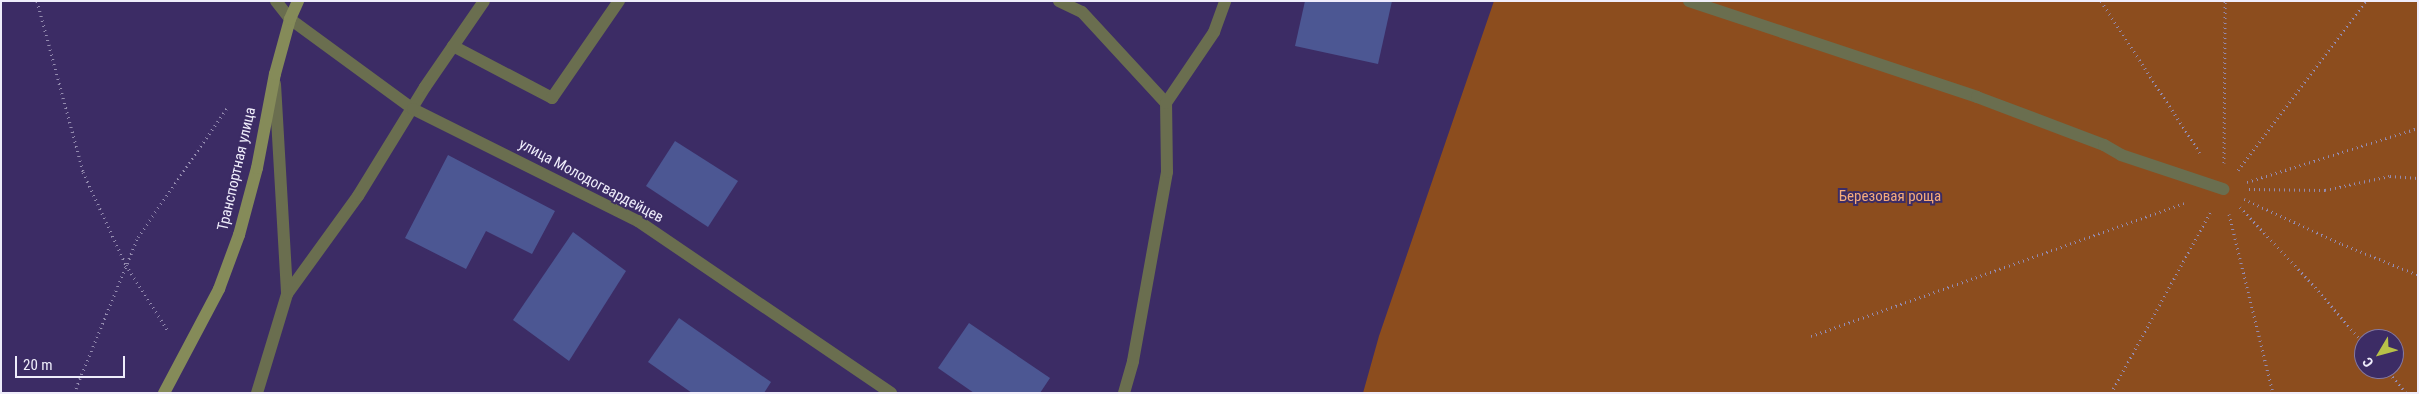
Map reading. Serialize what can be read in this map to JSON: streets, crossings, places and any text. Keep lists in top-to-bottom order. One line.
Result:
{"streets":{"main road":["Транспортная улица"],"street":["улица Молодогвардейцев"]},"crossings":[["Транспортная улица","улица Молодогвардейцев"]],"parks":["Березовая роща"],"scale_bar":"20 m","north":"bottom left"}
